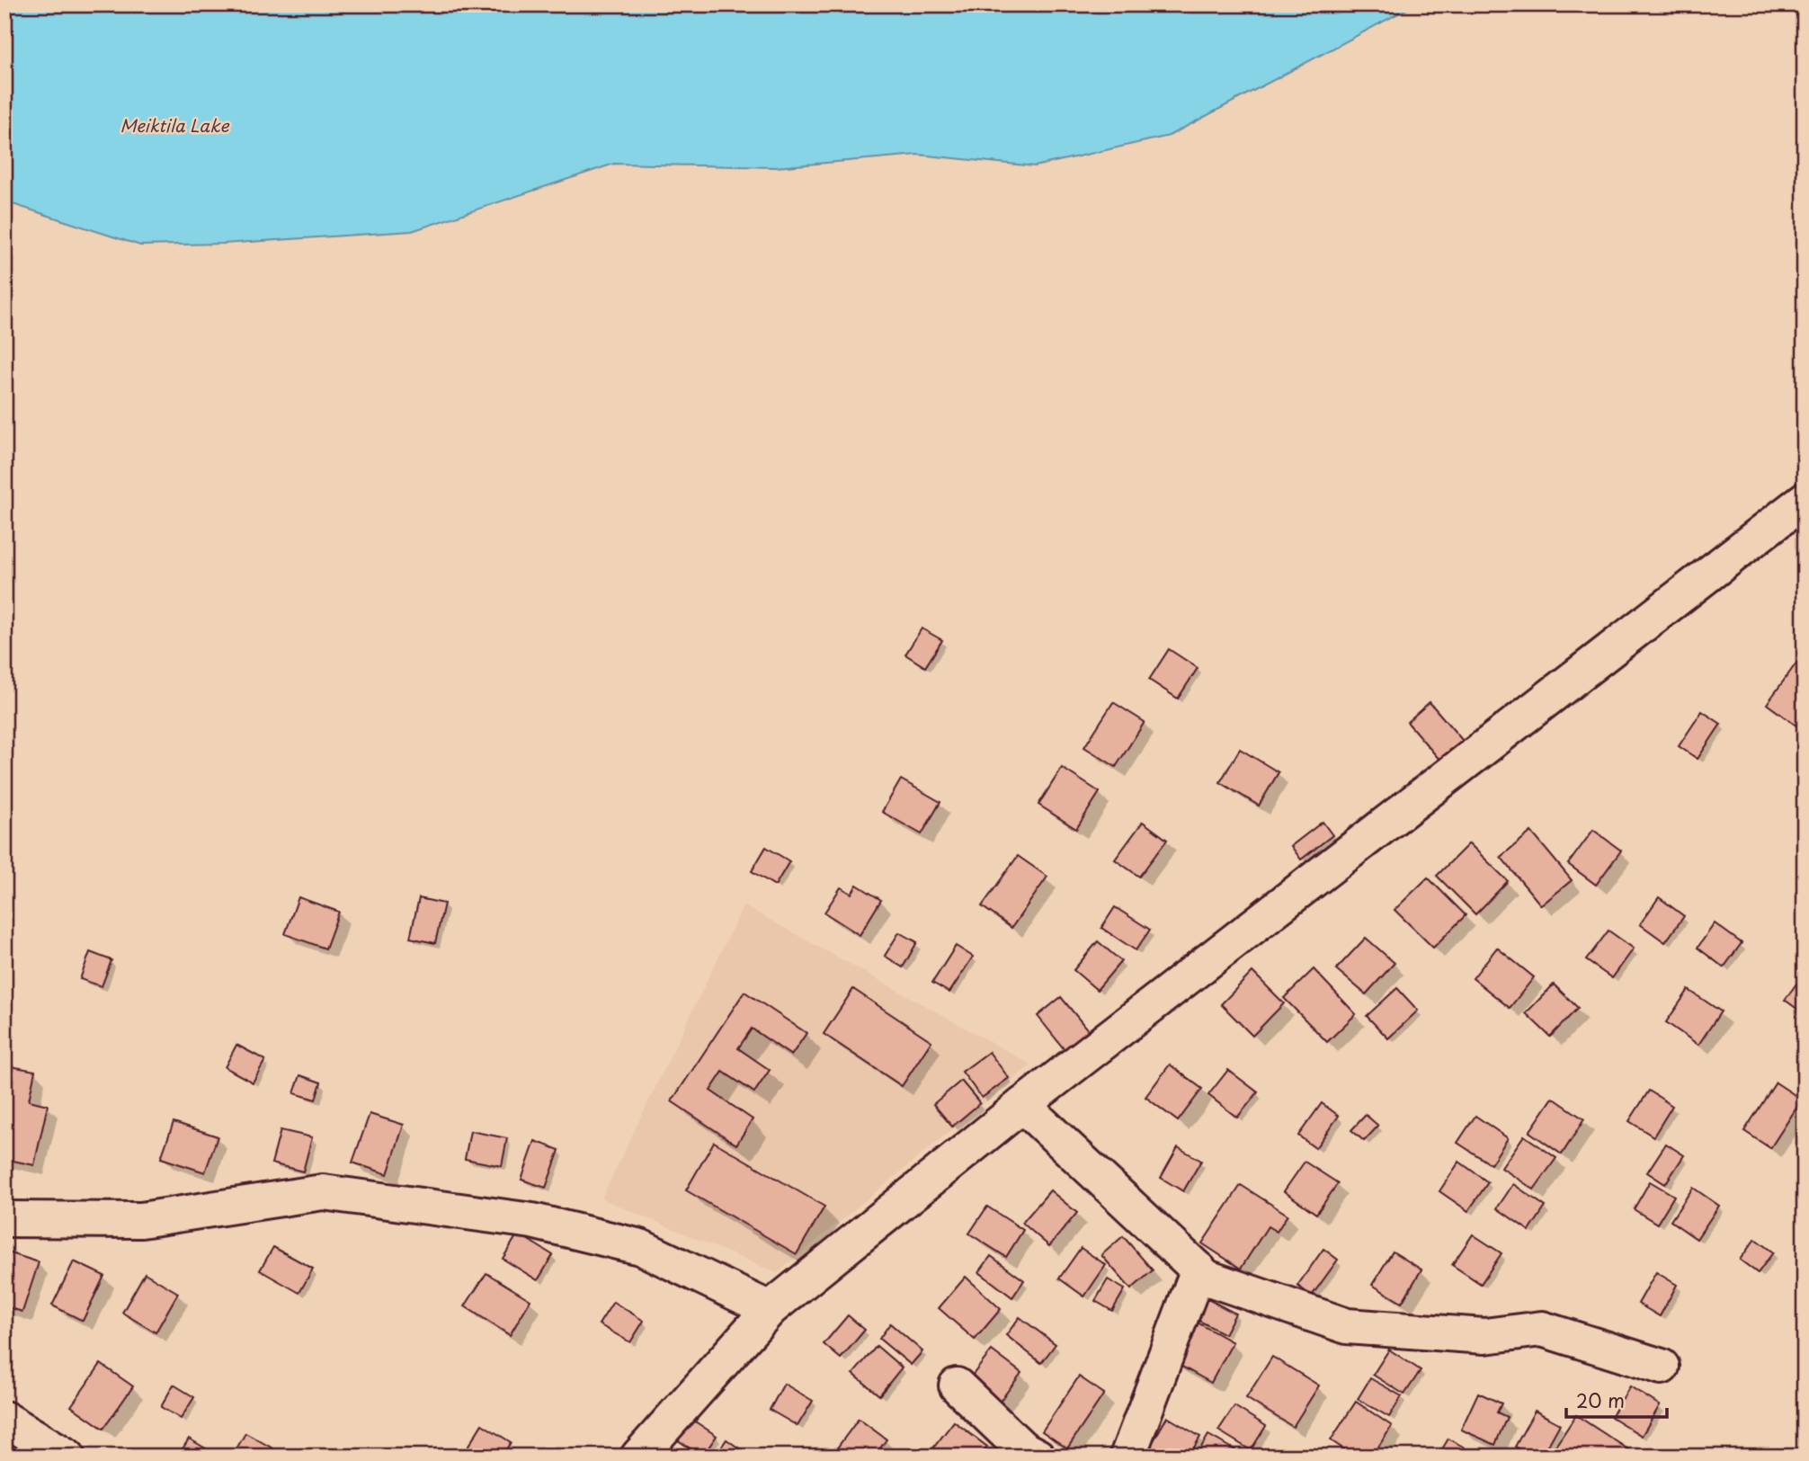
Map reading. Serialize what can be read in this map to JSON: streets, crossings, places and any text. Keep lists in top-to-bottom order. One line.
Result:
{"water":["Meiktila Lake"],"scale_bar":"20 m"}
